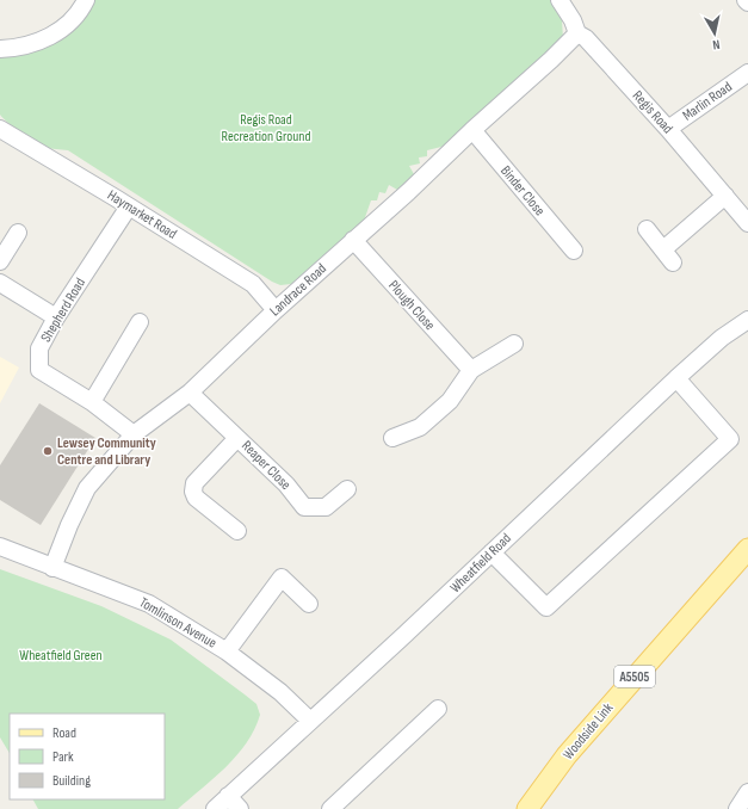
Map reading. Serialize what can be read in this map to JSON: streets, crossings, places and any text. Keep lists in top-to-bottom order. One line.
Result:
{"streets":{"main road":["A5505","Woodside Link"],"street":["Marlin Road","Regis Road","Binder Close","Haymarket Road","Landrace Road","Plough Close","Shepherd Road","Reaper Close","Wheatfield Road","Tomlinson Avenue"]},"crossings":[["Marlin Road","Regis Road"],["Regis Road","Landrace Road"],["Binder Close","Landrace Road"],["Haymarket Road","Landrace Road"],["Haymarket Road","Shepherd Road"],["Landrace Road","Plough Close"],["Landrace Road","Shepherd Road"],["Landrace Road","Reaper Close"],["Landrace Road","Tomlinson Avenue"],["Wheatfield Road","Tomlinson Avenue"]],"parks":["Regis Road Recreation Ground","Wheatfield Green"],"places":["Lewsey Community Centre and Library"],"legend":["Road","Park","Building"],"north":"bottom"}
